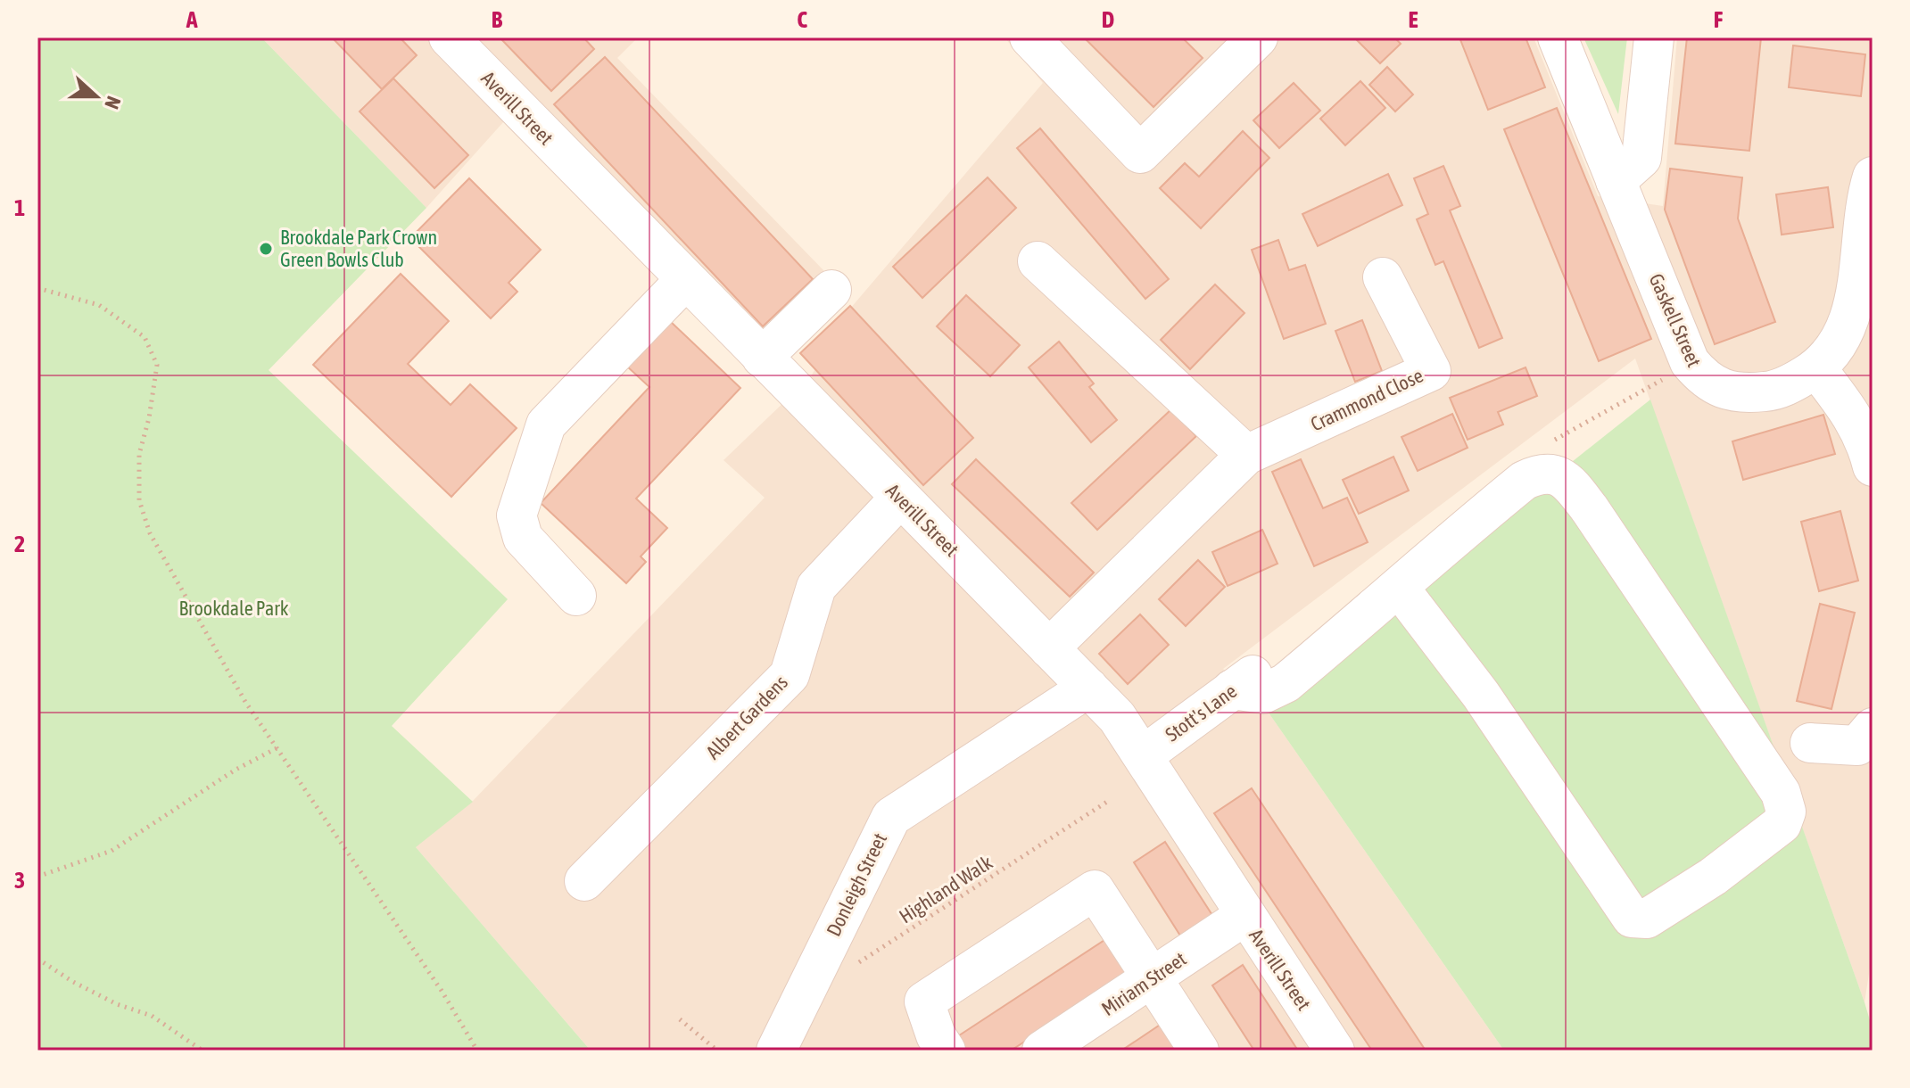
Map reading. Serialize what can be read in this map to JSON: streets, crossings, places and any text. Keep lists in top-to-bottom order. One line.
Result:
{"streets":{"street":["Averill Street","Gaskell Street","Crammond Close","Stott's Lane","Albert Gardens","Donleigh Street","Miriam Street"],"path":["Highland Walk"]},"crossings":[["Averill Street","Crammond Close"],["Averill Street","Stott's Lane"],["Averill Street","Albert Gardens"],["Averill Street","Donleigh Street"],["Averill Street","Miriam Street"]],"parks":["Brookdale Park"],"places":["Brookdale Park Crown Green Bowls Club"],"north":"right","grid":{"columns":["A","B","C","D","E","F"],"rows":["1","2","3"]}}
